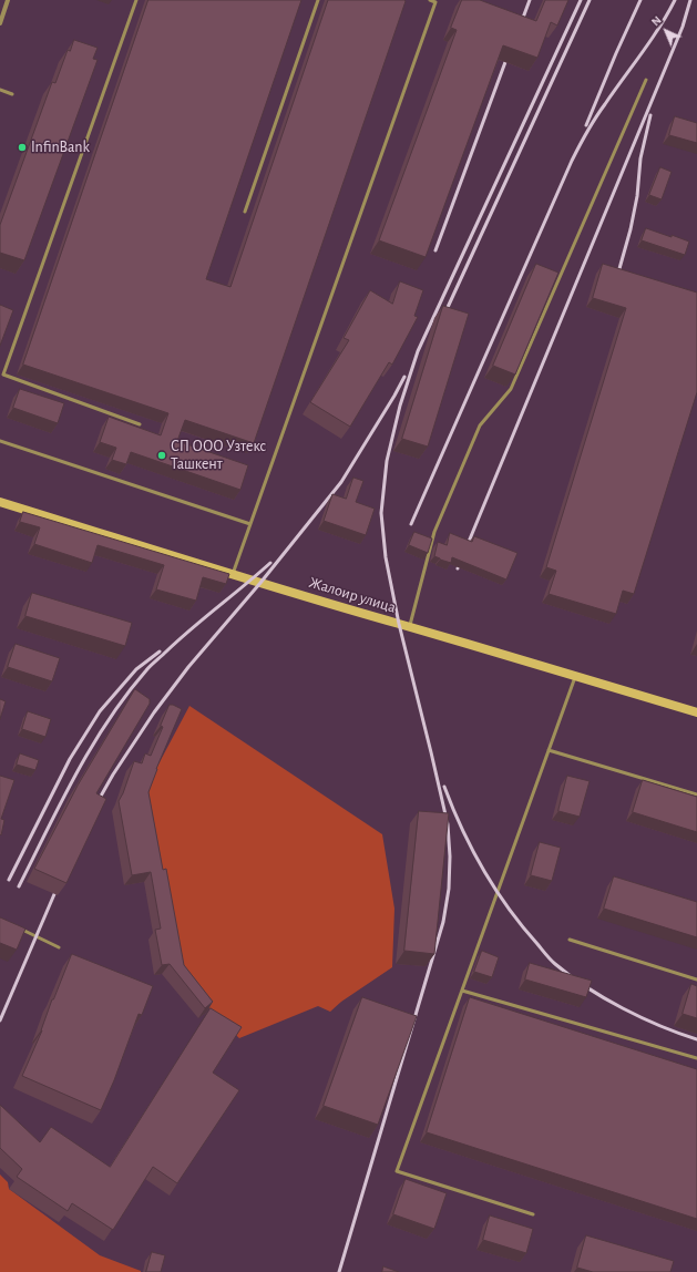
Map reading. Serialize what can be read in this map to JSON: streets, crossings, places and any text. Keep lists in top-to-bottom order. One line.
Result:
{"streets":{"street":["Жалоир улица"]},"places":["InfinBank","СП ООО Узтекс Ташкент"],"north":"top left"}
